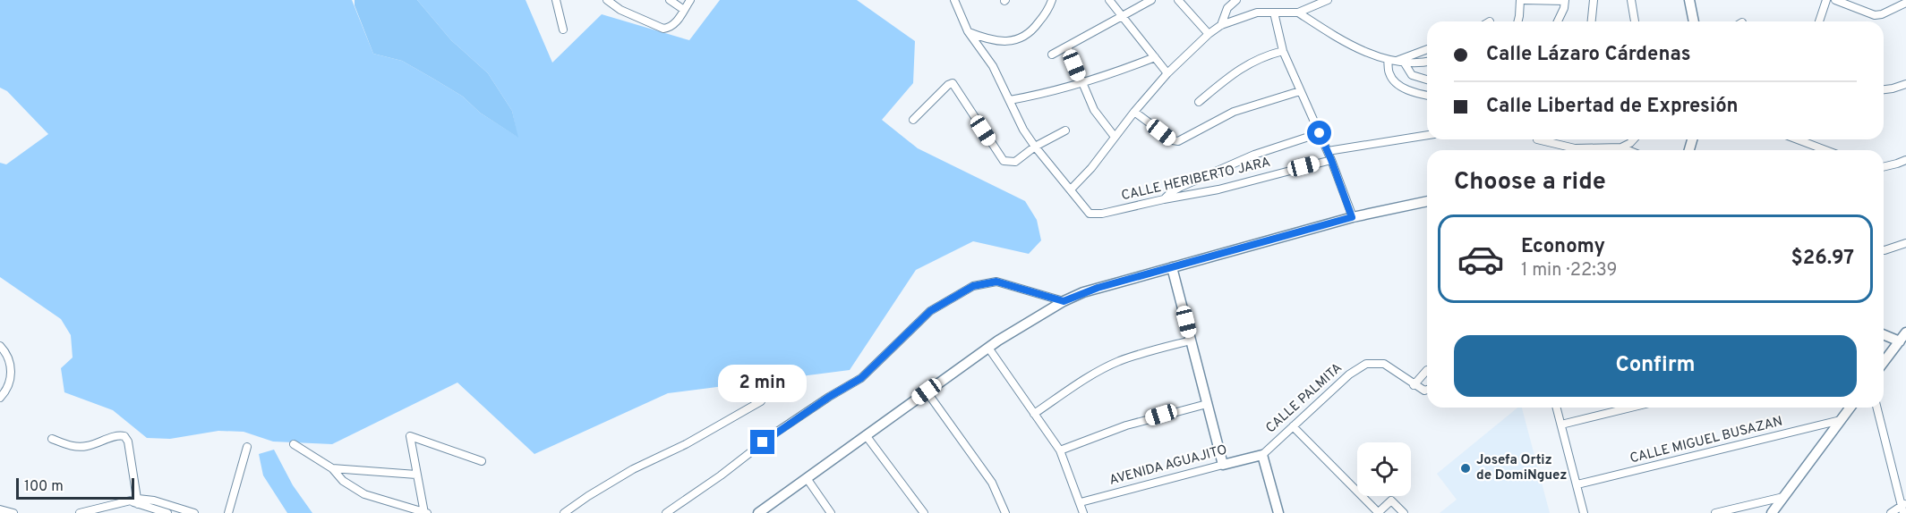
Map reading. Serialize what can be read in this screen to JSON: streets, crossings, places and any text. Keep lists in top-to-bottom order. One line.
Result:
{"streets":{"street":["CALLE HERIBERTO JARA","CALLE PALMITA","CALLE MIGUEL BUSAZAN","AVENIDA AGUAJITO"]},"crossings":[["CALLE PALMITA","AVENIDA AGUAJITO"]],"places":["Josefa Ortiz de DomiNguez"],"scale_bar":"100 m","page":{"banner":["Calle Lázaro Cárdenas","Calle Libertad de Expresión"],"heading":"Choose a ride","list":[{"name":"Economy","note":"1 min · 22:39","value":"$26.97"}],"buttons":"Confirm","bubble":"2 min","scale":"100 m"}}
